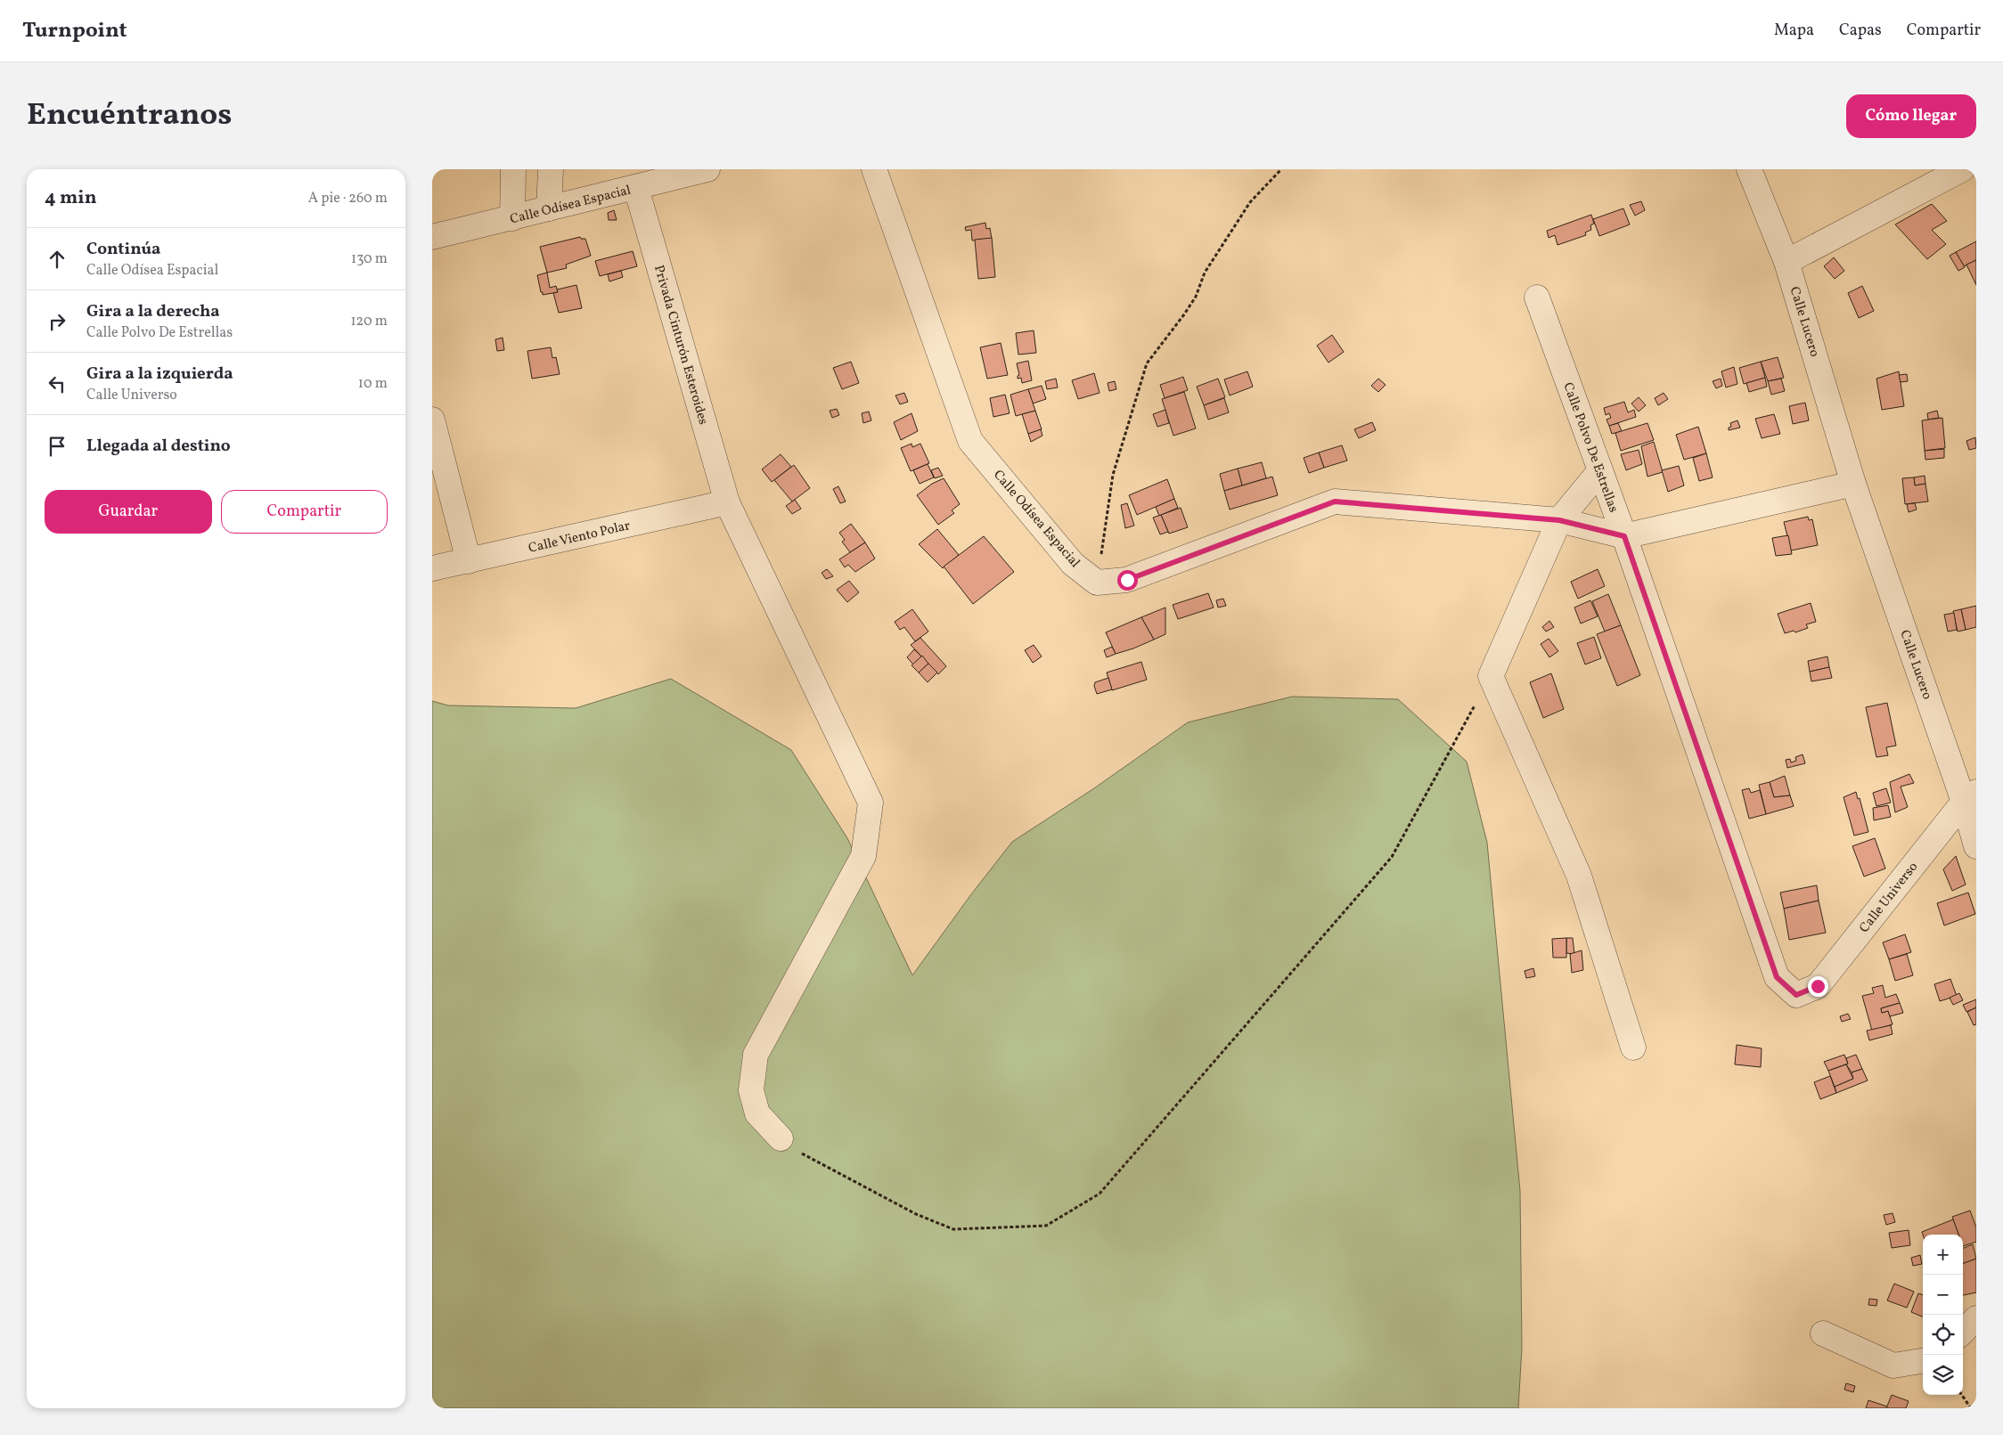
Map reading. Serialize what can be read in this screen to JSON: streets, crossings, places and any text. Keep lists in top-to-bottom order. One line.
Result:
{"streets":{"street":["Calle Odísea Espacial","Calle Lucero","Privada Cinturón Esteroides","Calle Polvo De Estrellas","Calle Viento Polar","Calle Universo"]},"crossings":[["Calle Odísea Espacial","Privada Cinturón Esteroides"],["Calle Lucero","Calle Universo"],["Privada Cinturón Esteroides","Calle Viento Polar"],["Calle Polvo De Estrellas","Calle Universo"]],"page":{"header":"Turnpoint","nav":["Mapa","Capas","Compartir"],"title":"Encuéntranos","buttons":["Cómo llegar",["Guardar","Compartir"]],"heading":["4 min","A pie · 260 m"],"list":[["Continúa","Calle Odísea Espacial","130 m"],["Gira a la derecha","Calle Polvo De Estrellas","120 m"],["Gira a la izquierda","Calle Universo","10 m"],"Llegada al destino"],"map_buttons":["+","−"]}}
